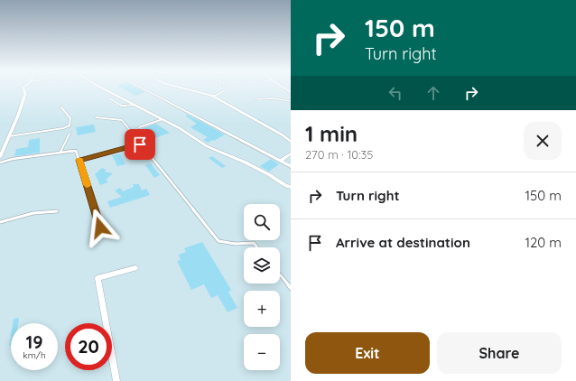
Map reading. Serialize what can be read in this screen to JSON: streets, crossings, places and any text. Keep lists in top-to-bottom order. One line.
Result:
{"page":{"turn":["150 m","Turn right"],"heading":["1 min","270 m · 10:35"],"list":[{"name":"Turn right","value":"150 m"},{"name":"Arrive at destination","value":"120 m"}],"map_buttons":["+","−"],"speed":"19 km/h","limit":"20","buttons":["Exit","Share"]}}
